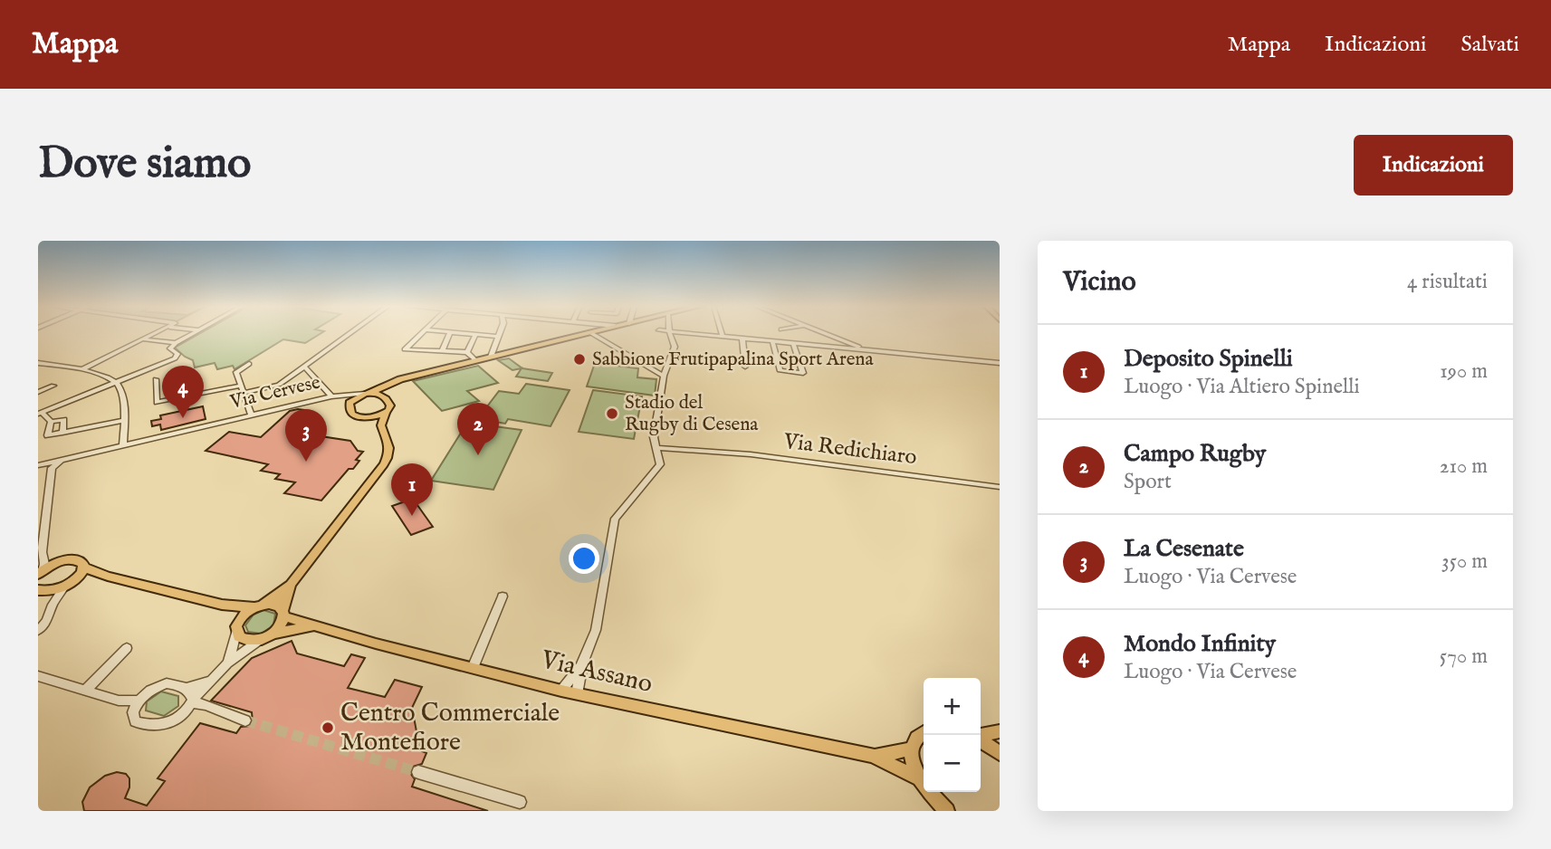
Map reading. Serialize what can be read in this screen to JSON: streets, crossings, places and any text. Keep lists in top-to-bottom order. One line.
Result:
{"streets":{"main road":["Via Cervese","Via Assano"],"street":["Via Redichiaro"]},"places":["Sabbione Frutipapalina Sport Arena","Stadio del Rugby di Cesena","Centro Commerciale Montefiore"],"page":{"header":"Mappa","nav":["Mappa","Indicazioni","Salvati"],"buttons":"Indicazioni","title":"Dove siamo","heading":["Vicino","4 risultati"],"list":[{"mark":"1","name":"Deposito Spinelli","note":"Luogo · Via Altiero Spinelli","value":"190 m"},{"mark":"2","name":"Campo Rugby","note":"Sport","value":"210 m"},{"mark":"3","name":"La Cesenate","note":"Luogo · Via Cervese","value":"350 m"},{"mark":"4","name":"Mondo Infinity","note":"Luogo · Via Cervese","value":"570 m"}],"pins":["4","2","3","1"],"map_buttons":["+","−"]}}
